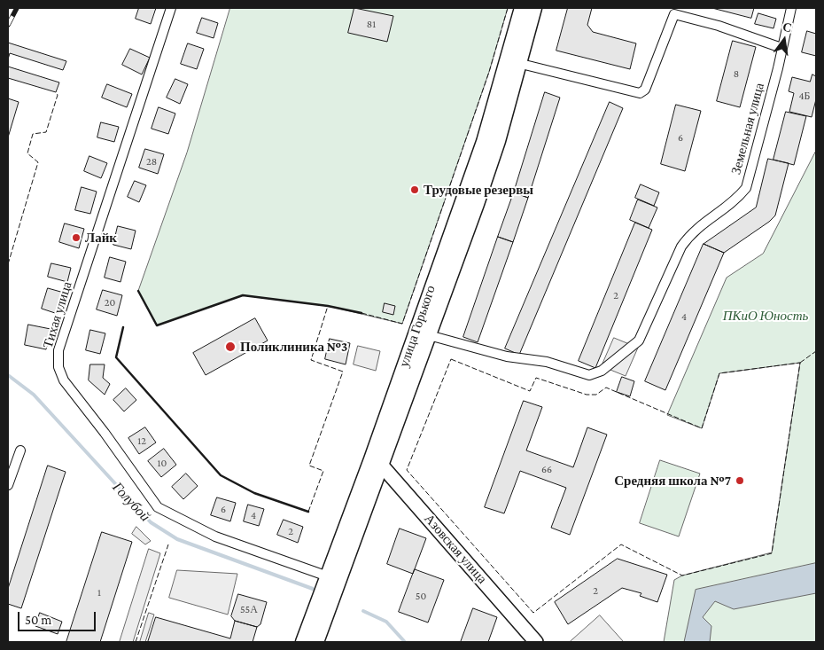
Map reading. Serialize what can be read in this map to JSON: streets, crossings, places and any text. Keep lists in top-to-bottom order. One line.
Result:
{"streets":{"main road":["улица Горького","Азовская улица"],"street":["Земельная улица","Тихая улица"]},"crossings":[["Земельная улица","улица Горького"],["Тихая улица","улица Горького"],["улица Горького","Азовская улица"]],"water":["Голубой"],"parks":["ПКиО Юность"],"places":["Трудовые резервы","Лайк","Поликлиника №3","Средняя школа №7"],"house_numbers":["81","8","4Б","6","28","2","20","4","12","10","66","6","4","2","2","1","50","55А"],"scale_bar":"50 m","north":"top"}
